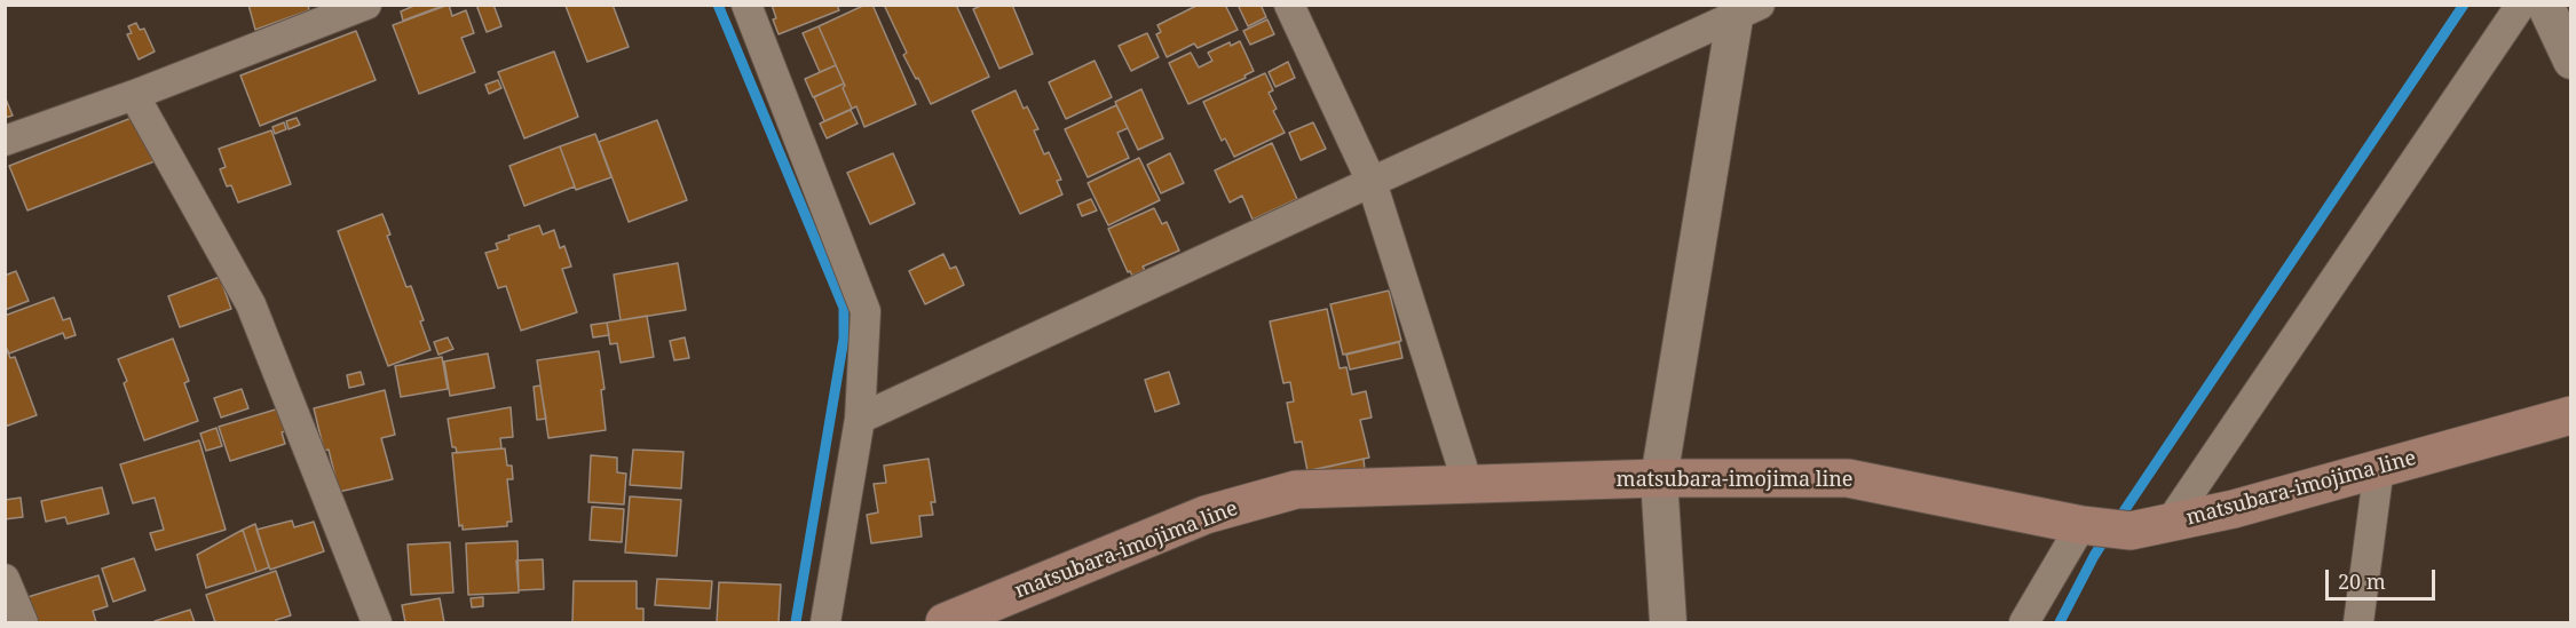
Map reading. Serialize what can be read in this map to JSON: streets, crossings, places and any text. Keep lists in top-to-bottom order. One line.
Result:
{"streets":{"main road":["matsubara-imojima line"]},"scale_bar":"20 m"}
